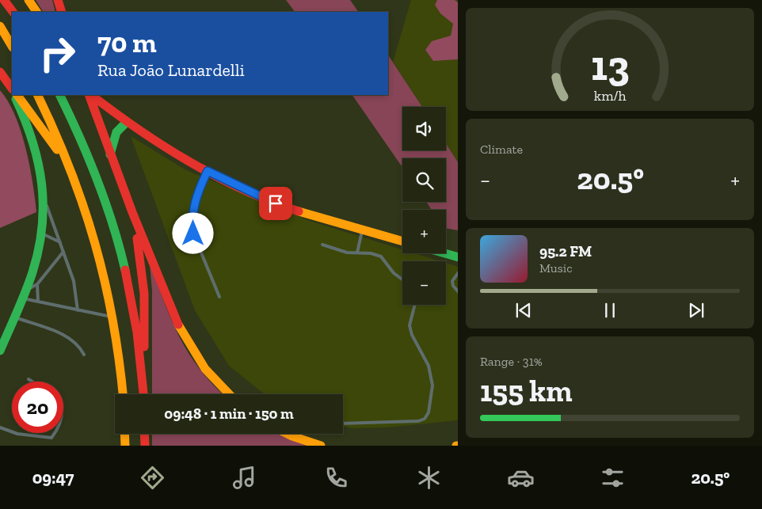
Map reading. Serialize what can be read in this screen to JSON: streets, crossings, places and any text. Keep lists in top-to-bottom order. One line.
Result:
{"page":{"turn":["70 m","Rua João Lunardelli"],"map_buttons":["+","−"],"tile":["Climate",["Range · 31%","155 km"]],"heat":["−","20.5°","+"],"song":["95.2 FM","Music"],"limit":"20","trip":"09:48 · 1 min · 150 m","tabs":["09:47","20.5°"],"gauge":["13","km/h"]}}
